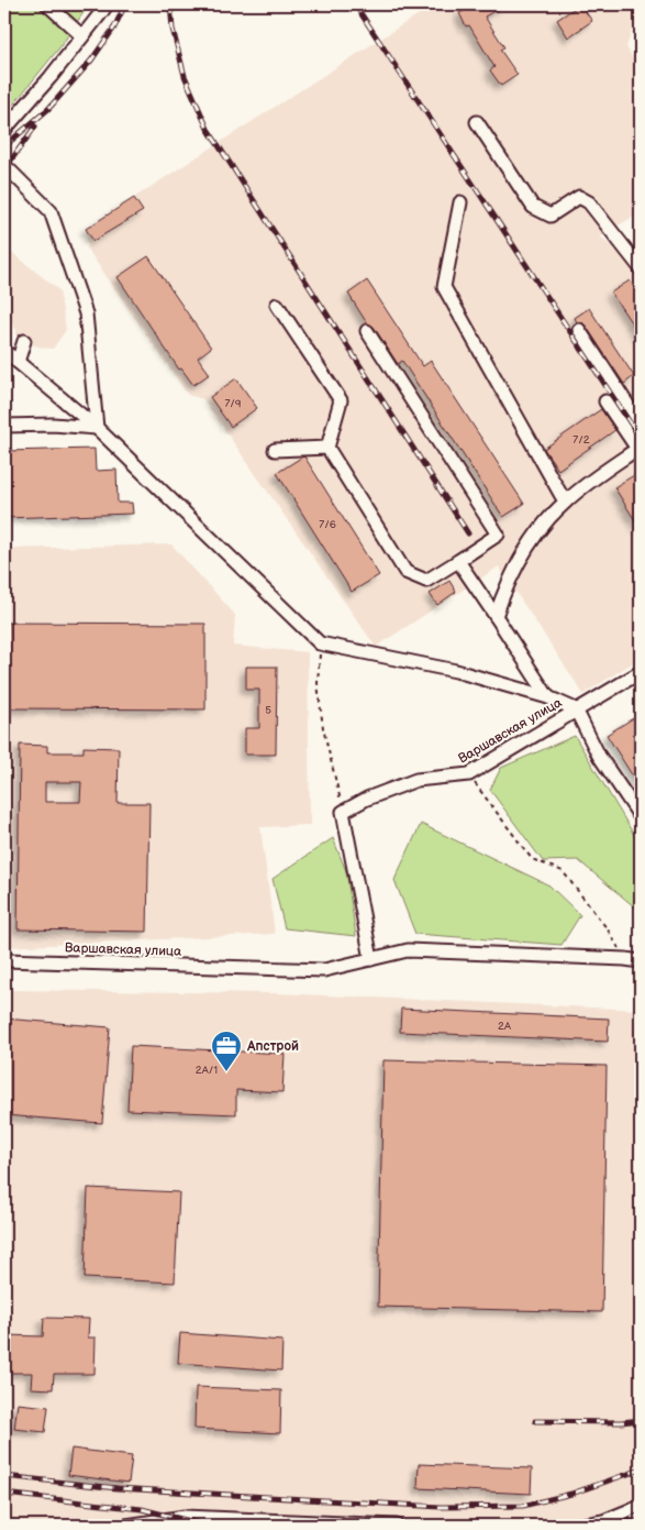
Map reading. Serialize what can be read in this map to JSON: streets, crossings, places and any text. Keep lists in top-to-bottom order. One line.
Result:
{"streets":{"street":["Варшавская улица"]},"places":{"office":["Апстрой"]},"house_numbers":["7/9","7/2","7/6","5","2А","2А/1"]}
